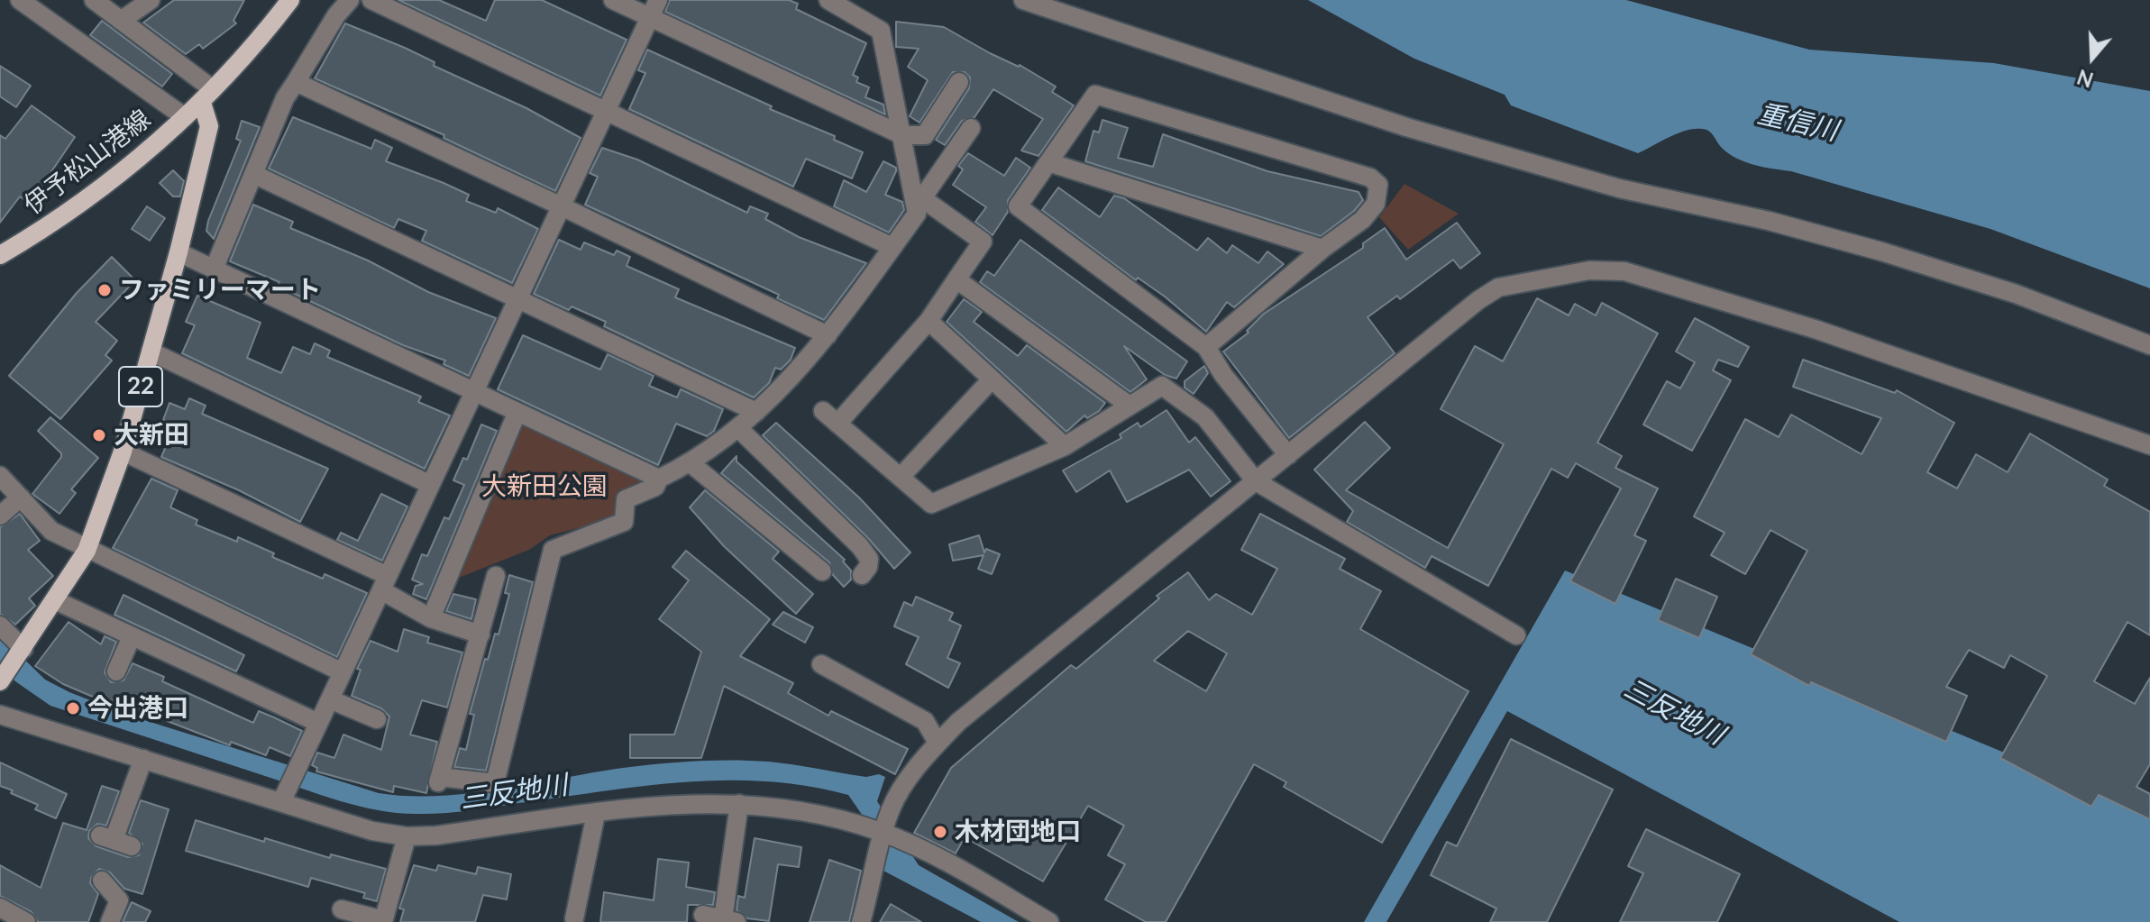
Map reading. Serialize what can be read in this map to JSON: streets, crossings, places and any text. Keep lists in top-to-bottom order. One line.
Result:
{"streets":{"main road":["伊予松山港線","22"]},"crossings":[["伊予松山港線","22"]],"water":["重信川","三反地川"],"parks":["大新田公園"],"places":["ファミリーマート","大新田","今出港口","木材団地口"],"north":"bottom"}
